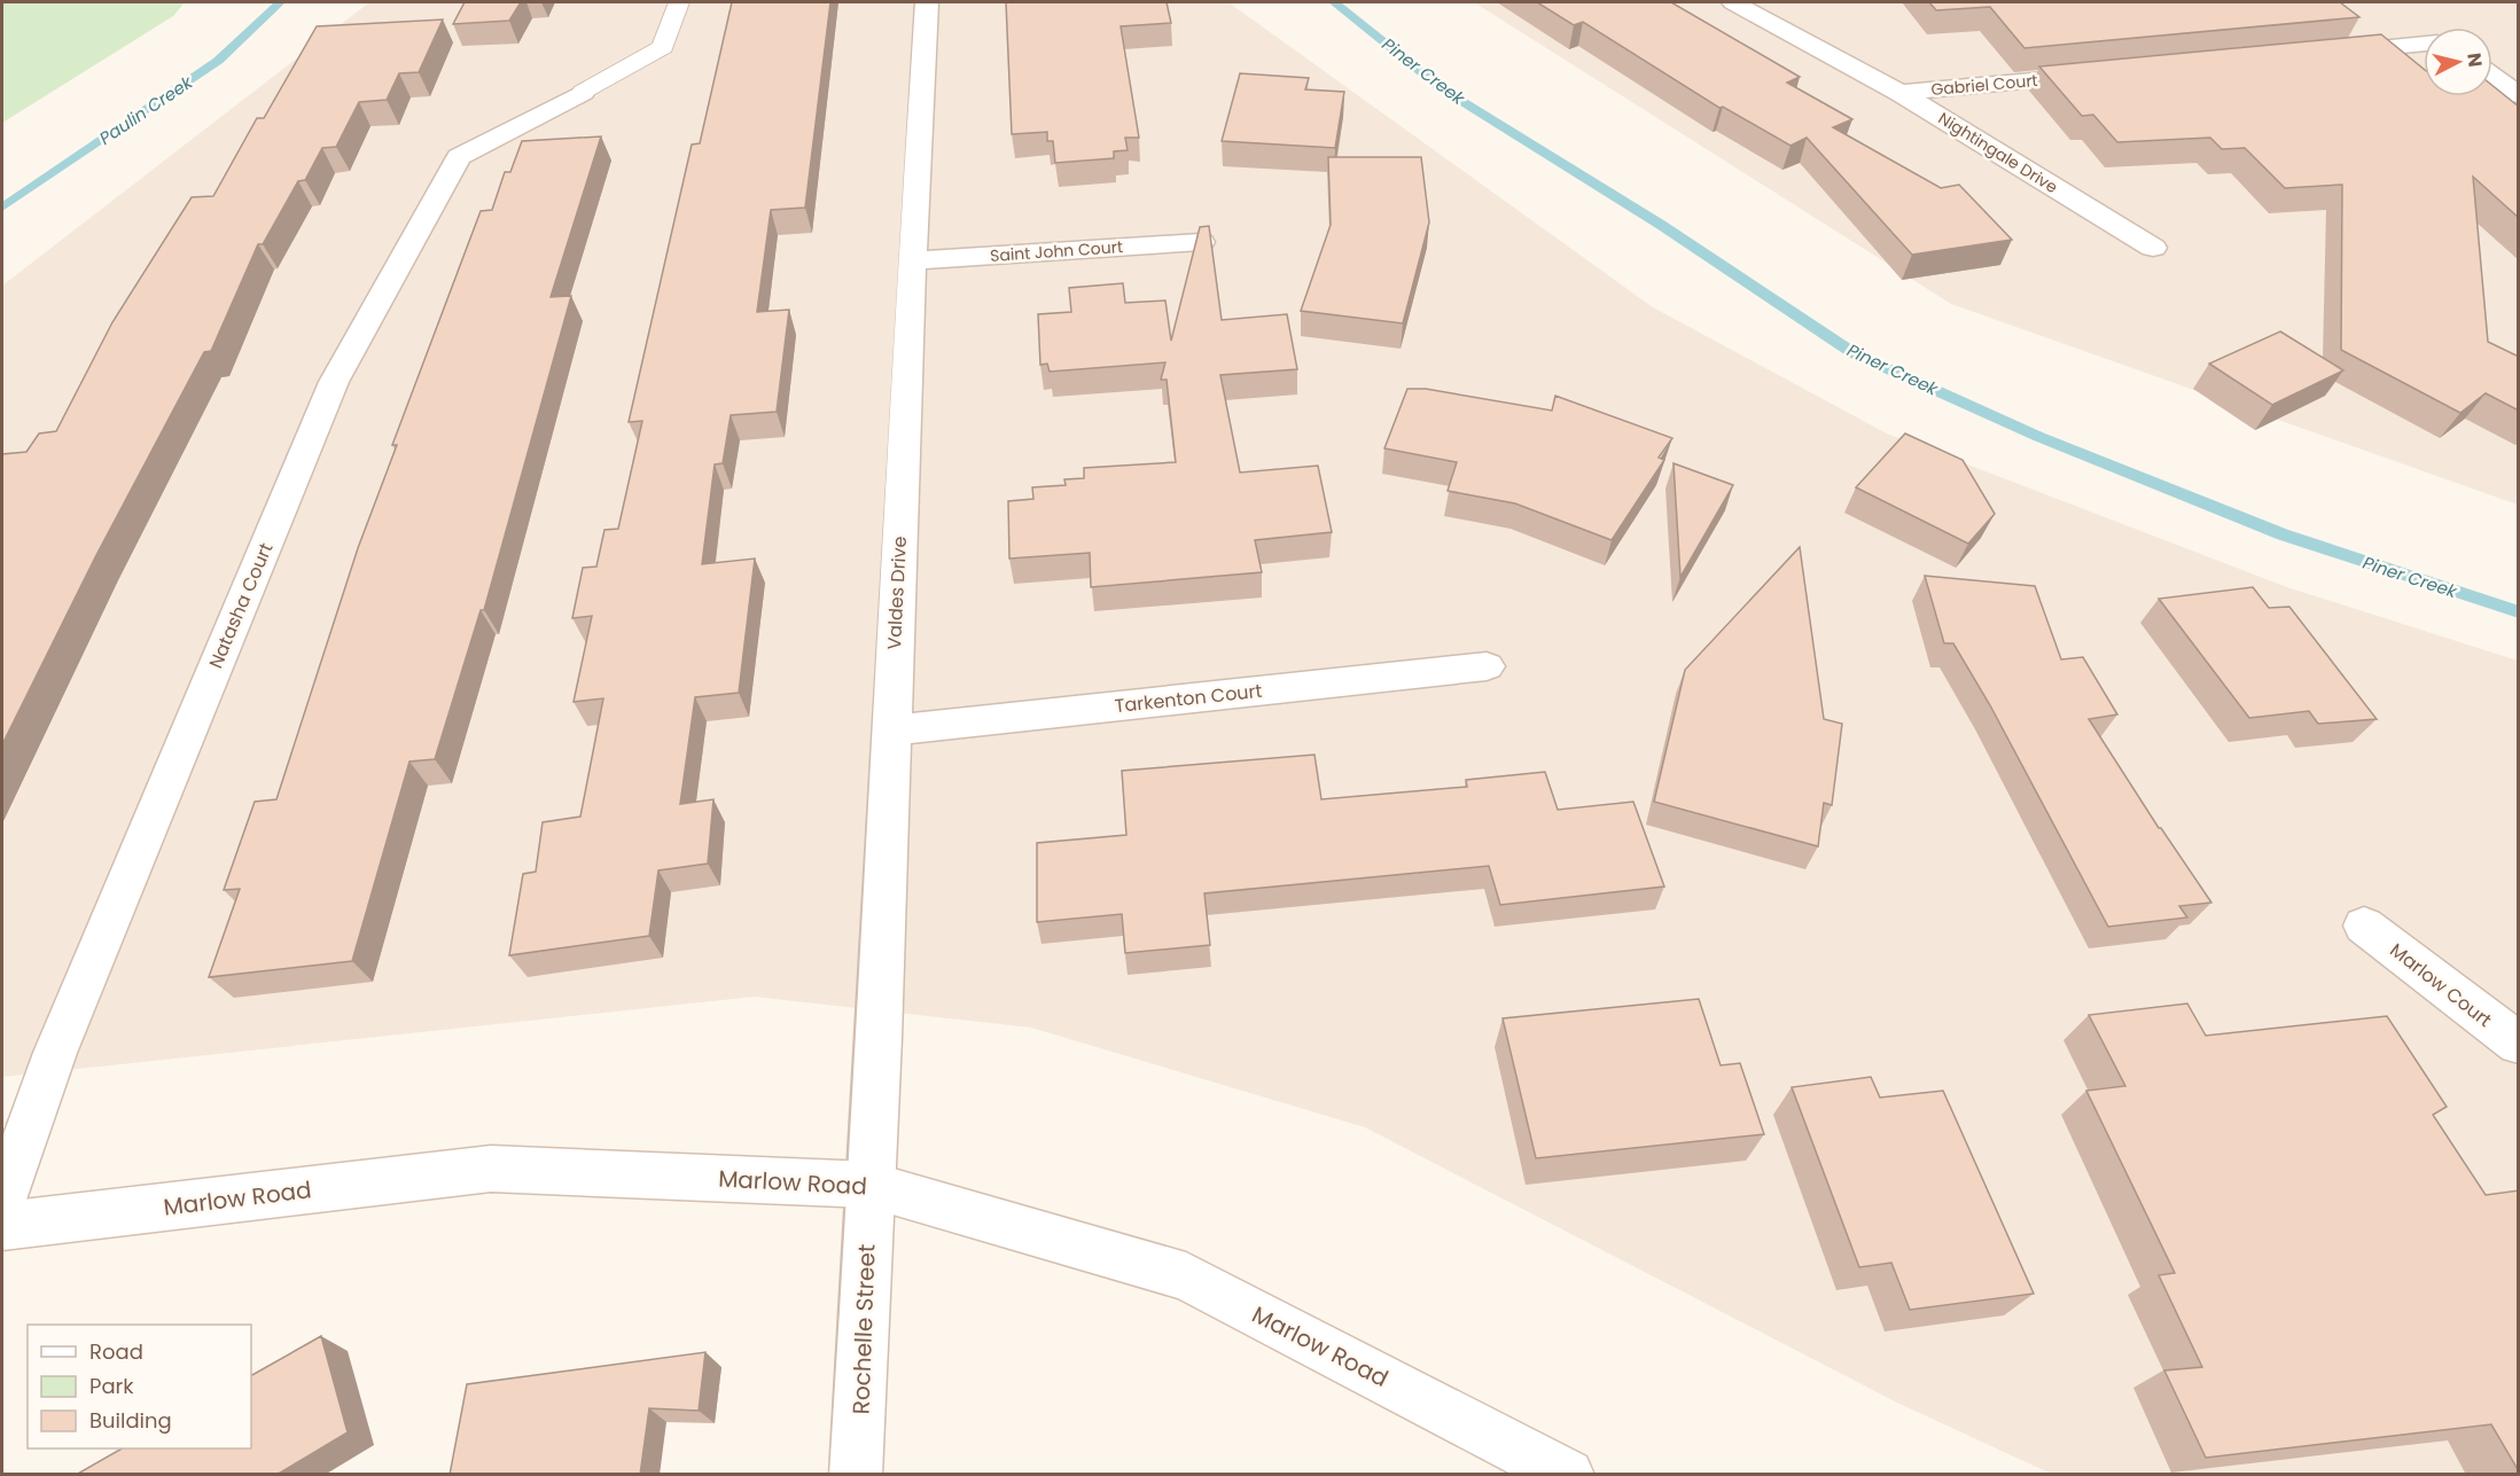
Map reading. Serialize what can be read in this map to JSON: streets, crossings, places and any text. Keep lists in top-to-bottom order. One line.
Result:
{"streets":{"street":["Gabriel Court","Nightingale Drive","Saint John Court","Valdes Drive","Natasha Court","Tarkenton Court","Marlow Court","Marlow Road","Rochelle Street"]},"crossings":[["Gabriel Court","Nightingale Drive"],["Saint John Court","Valdes Drive"],["Valdes Drive","Tarkenton Court"],["Valdes Drive","Marlow Road"],["Valdes Drive","Rochelle Street"],["Marlow Road","Rochelle Street"]],"water":["Piner Creek","Paulin Creek"],"legend":["Road","Park","Building"],"north":"right"}
